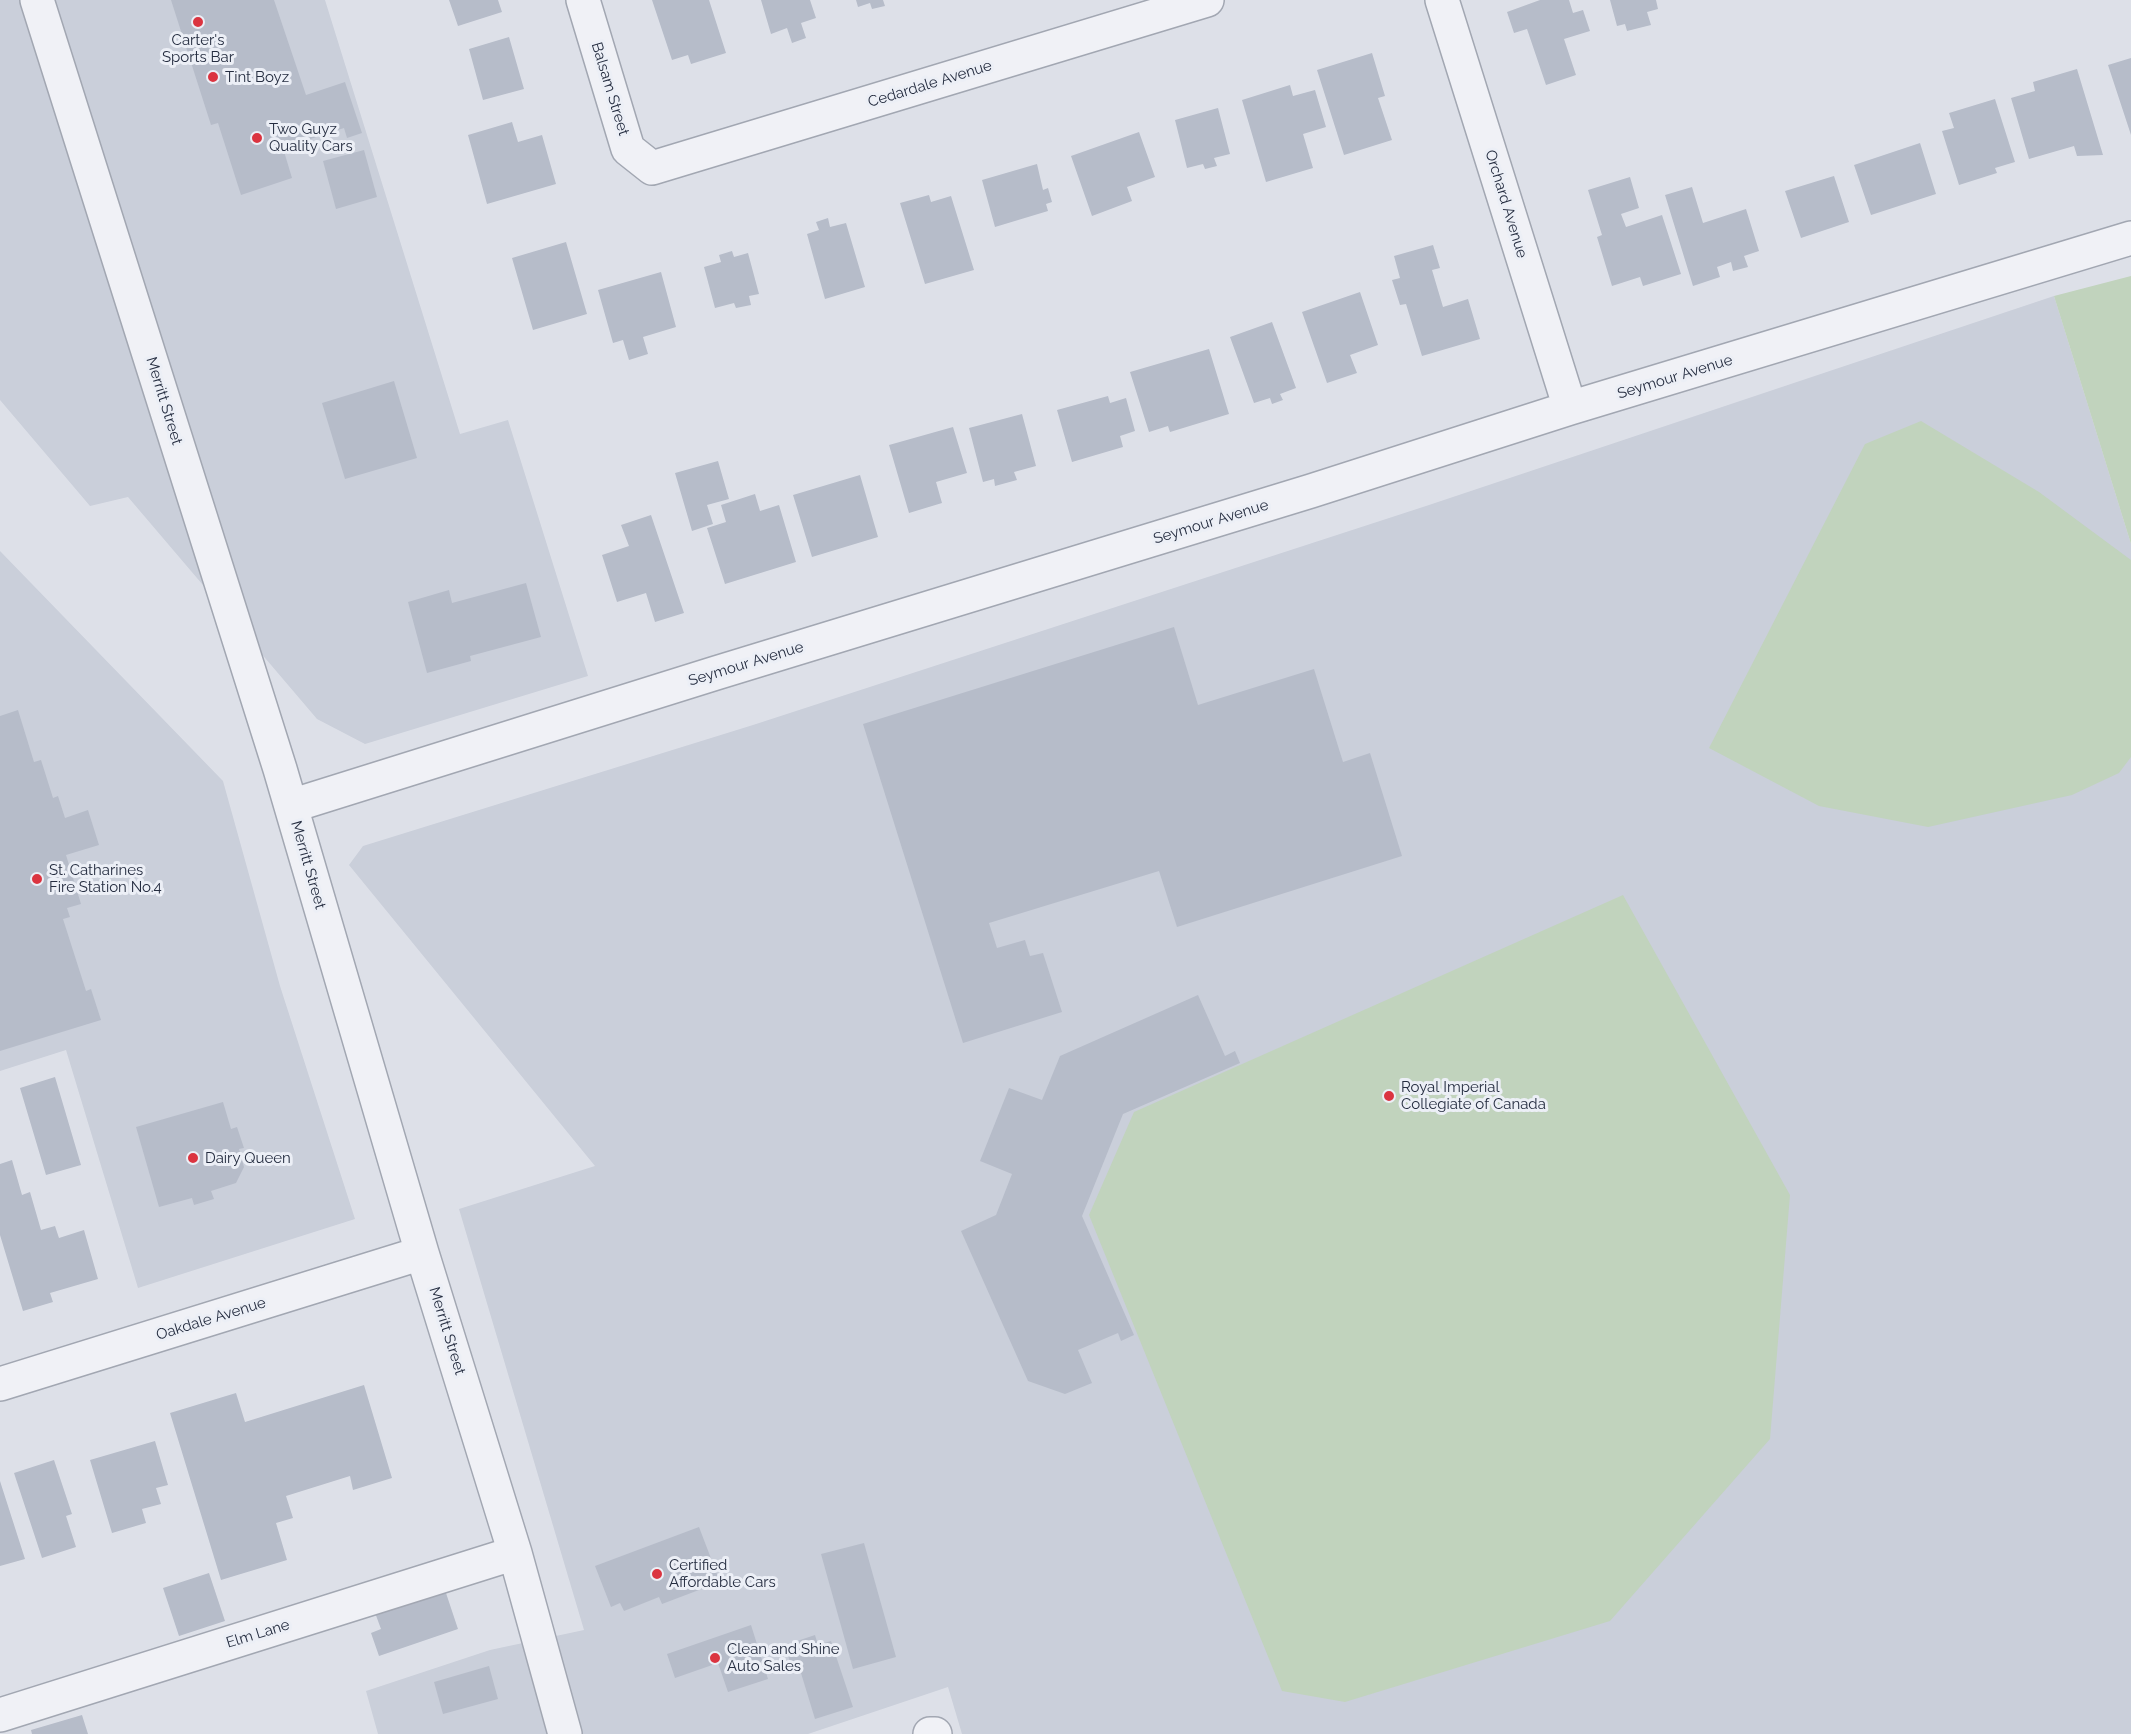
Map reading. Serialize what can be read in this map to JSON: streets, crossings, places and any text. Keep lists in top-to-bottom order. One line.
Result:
{"streets":{"street":["Cedardale Avenue","Balsam Street","Orchard Avenue","Seymour Avenue","Merritt Street","Oakdale Avenue","Elm Lane"]},"crossings":[["Cedardale Avenue","Balsam Street"],["Orchard Avenue","Seymour Avenue"],["Seymour Avenue","Merritt Street"],["Merritt Street","Oakdale Avenue"],["Merritt Street","Elm Lane"]],"places":["Carter's Sports Bar","Tint Boyz","Two Guyz Quality Cars","St. Catharines Fire Station No.4","Royal Imperial Collegiate of Canada","Dairy Queen","Certified Affordable Cars","Clean and Shine Auto Sales"]}
